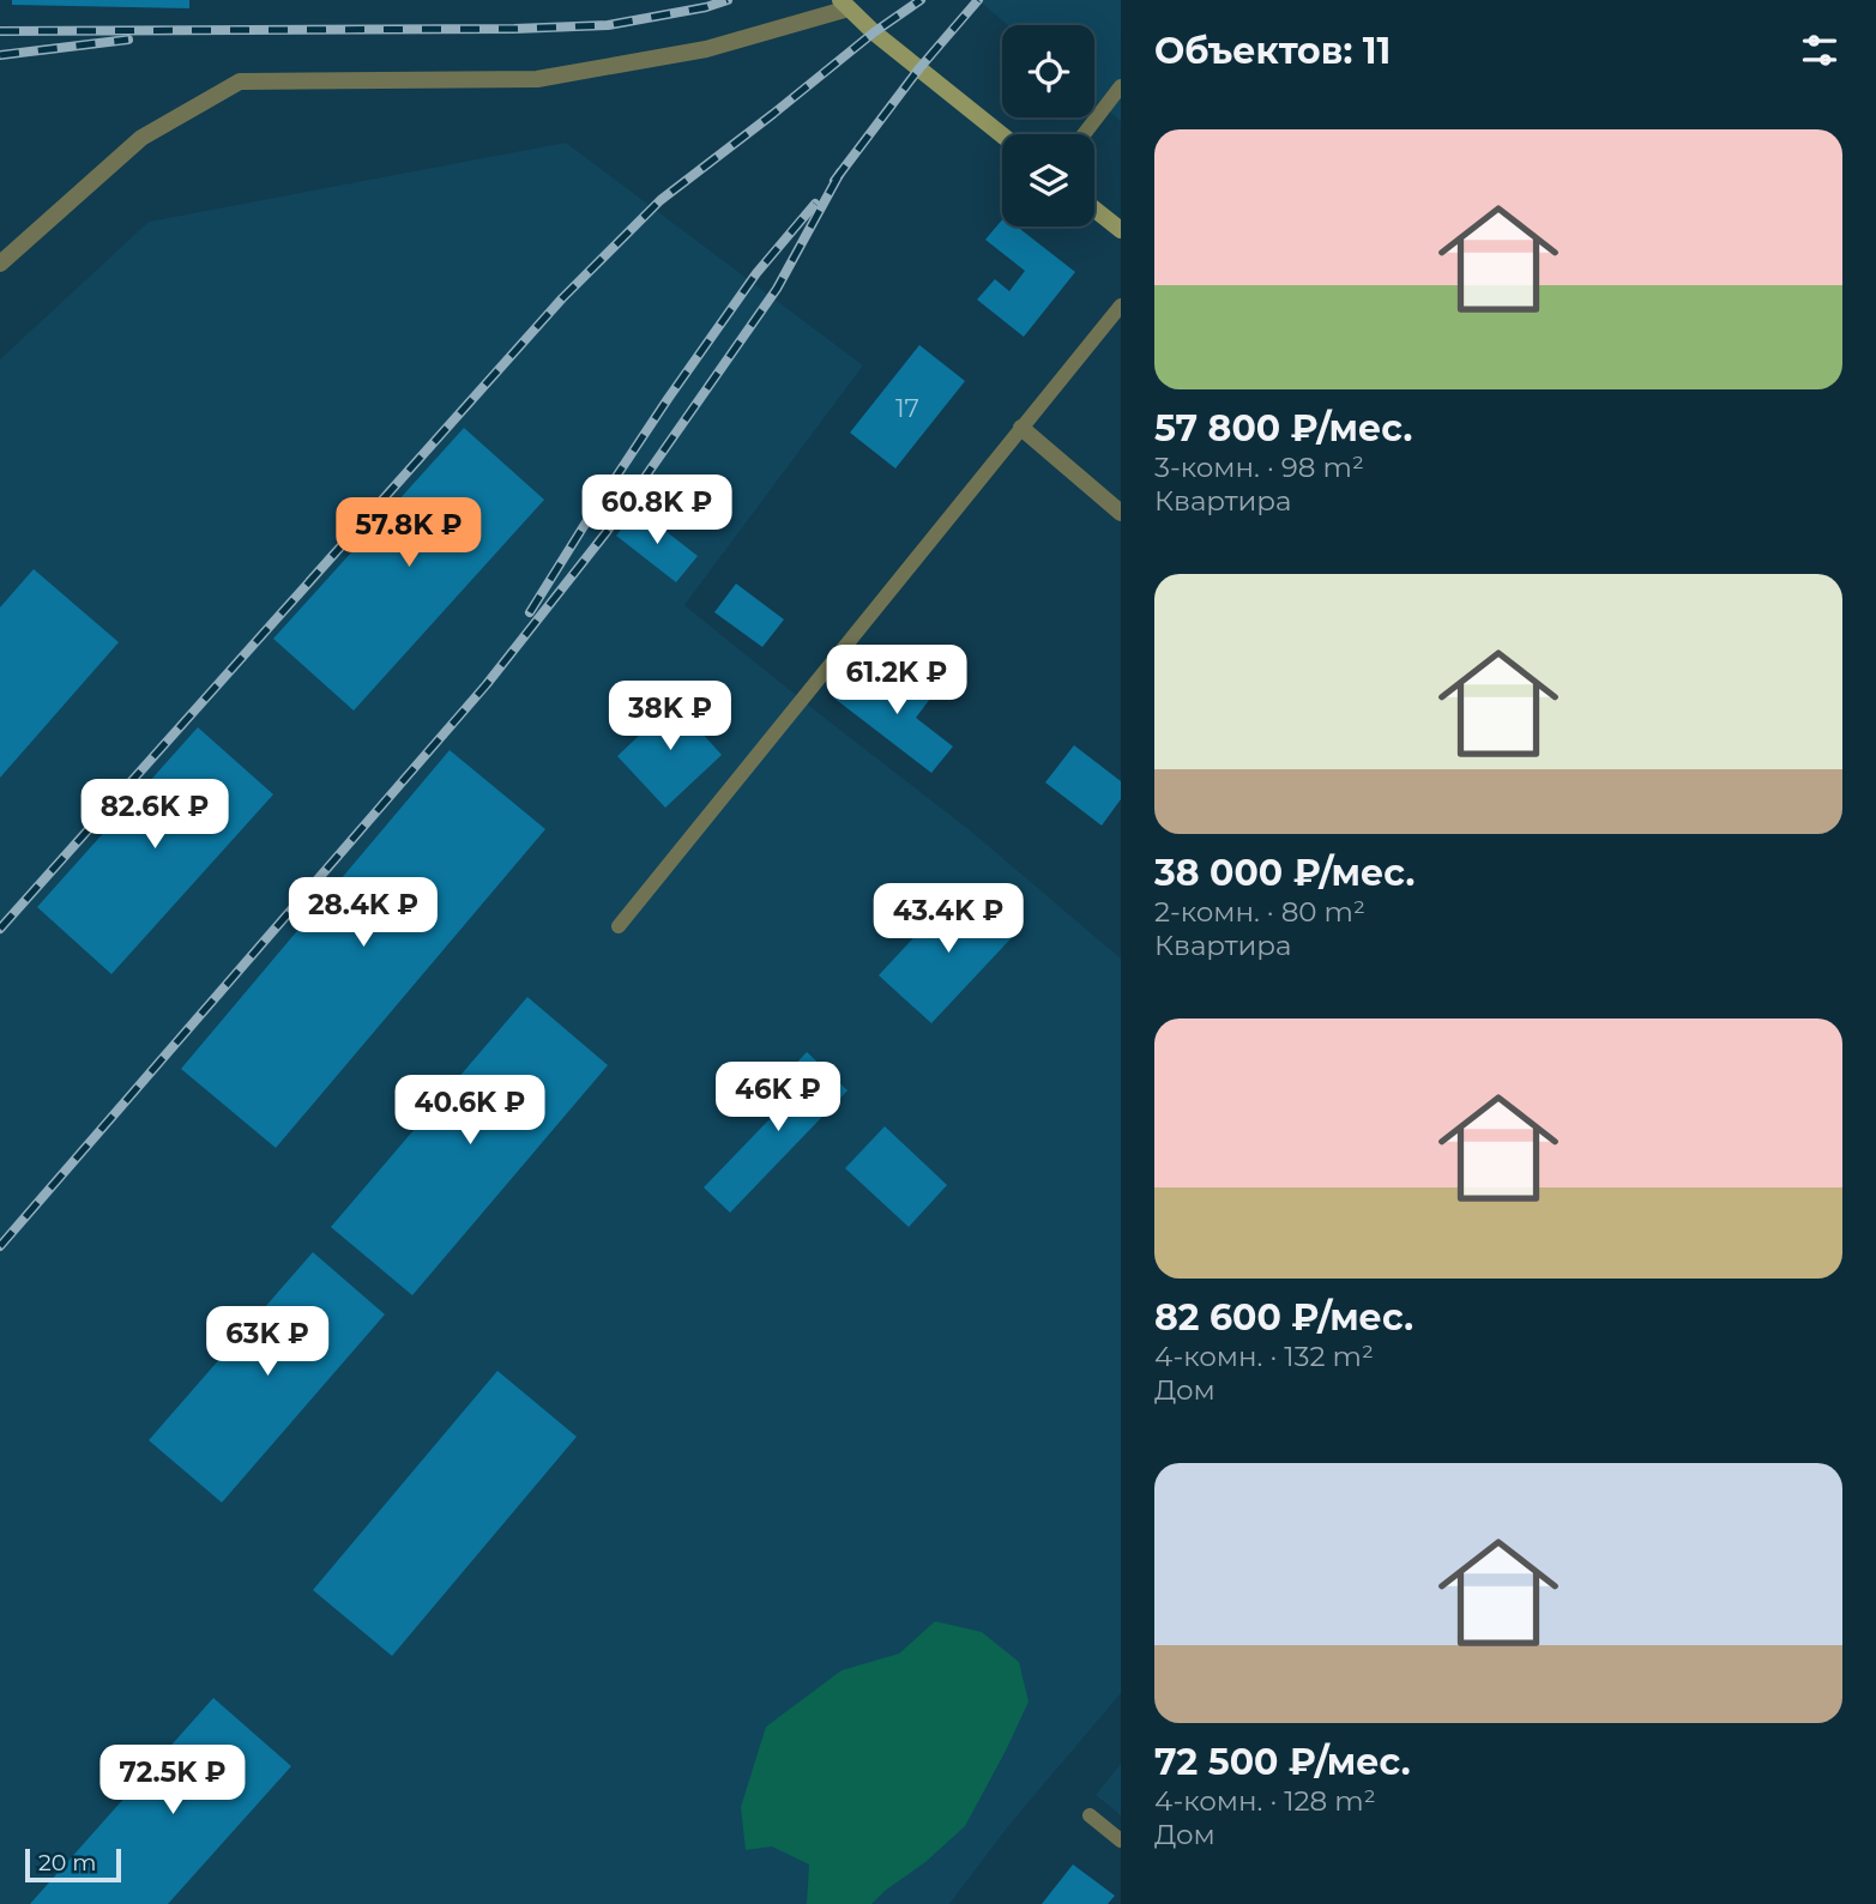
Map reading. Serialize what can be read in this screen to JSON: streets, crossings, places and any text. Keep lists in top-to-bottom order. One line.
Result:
{"house_numbers":["17"],"scale_bar":"20 m","page":{"heading":"Объектов: 11","list":[{"name":"57 800 ₽/мес.","note":"3-комн. · 98 m² · Квартира"},{"name":"38 000 ₽/мес.","note":"2-комн. · 80 m² · Квартира"},{"name":"82 600 ₽/мес.","note":"4-комн. · 132 m² · Дом"},{"name":"72 500 ₽/мес.","note":"4-комн. · 128 m² · Дом"}],"price":["60.8K ₽","57.8K ₽","61.2K ₽","38K ₽","82.6K ₽","28.4K ₽","43.4K ₽","46K ₽","40.6K ₽","63K ₽","72.5K ₽"],"scale":"20 m"}}
